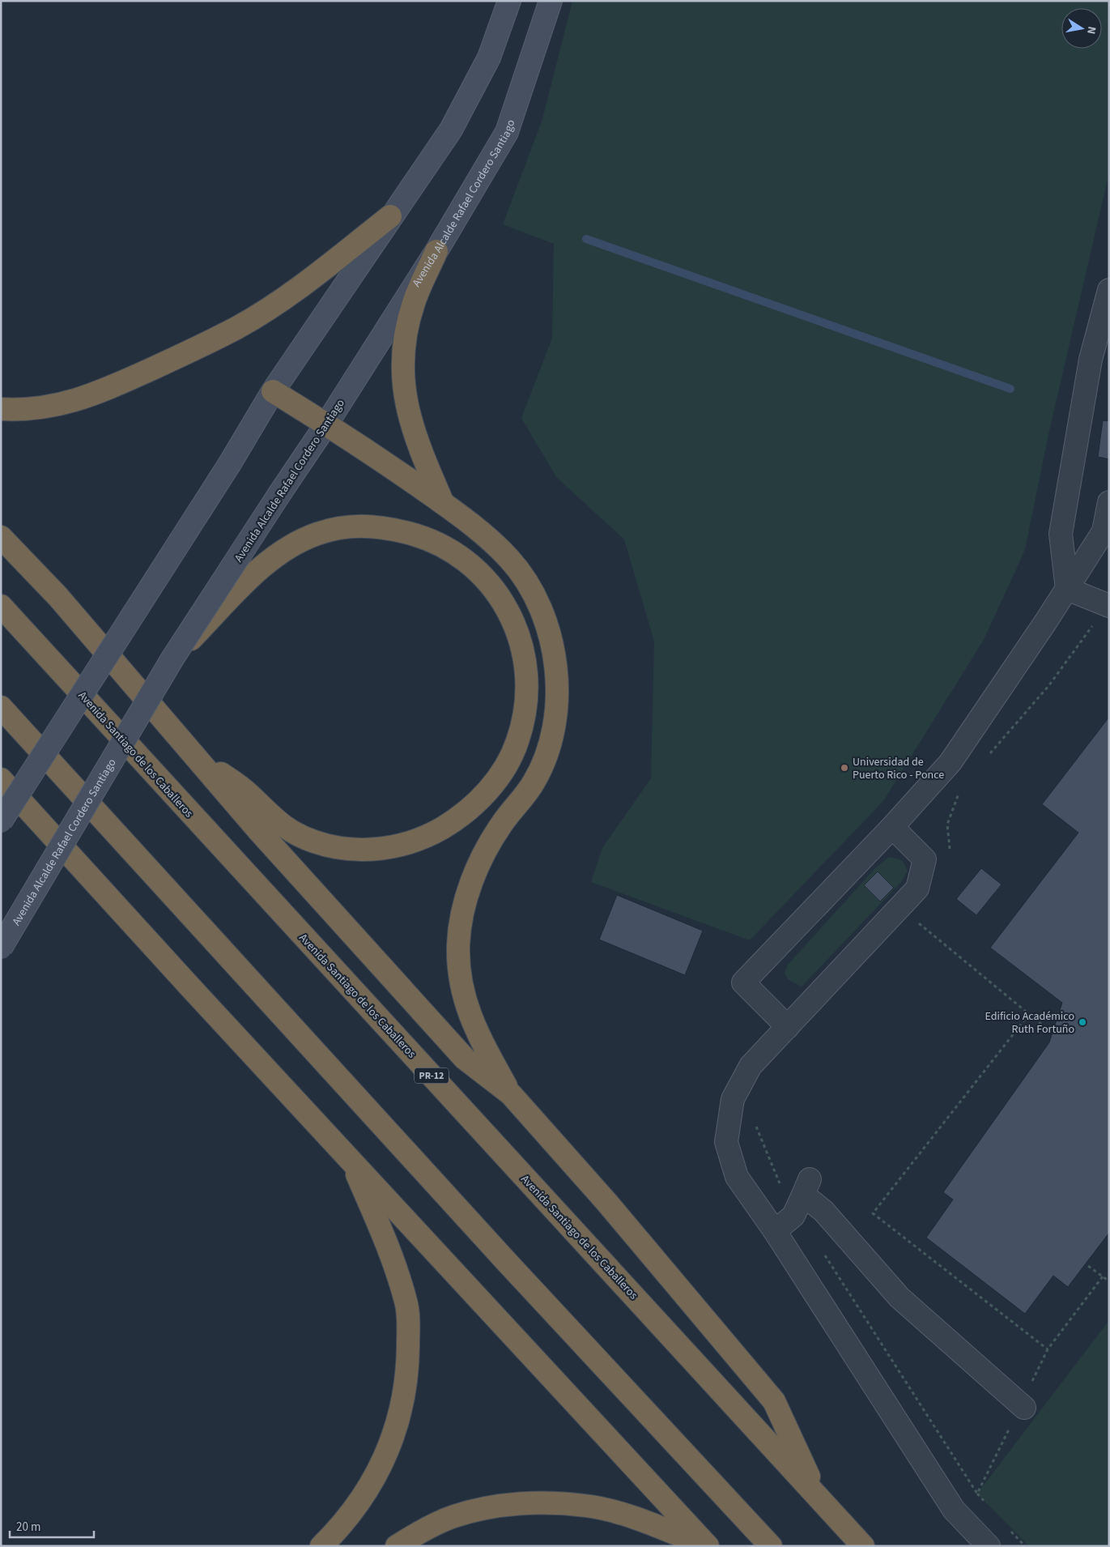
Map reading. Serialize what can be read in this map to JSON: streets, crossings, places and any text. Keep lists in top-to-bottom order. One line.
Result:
{"streets":{"highway":["Avenida Santiago de los Caballeros","PR-12"],"street":["Avenida Alcalde Rafael Cordero Santiago"]},"places":["Universidad de Puerto Rico - Ponce","Edificio Académico Ruth Fortuño"],"scale_bar":"20 m","north":"right"}
